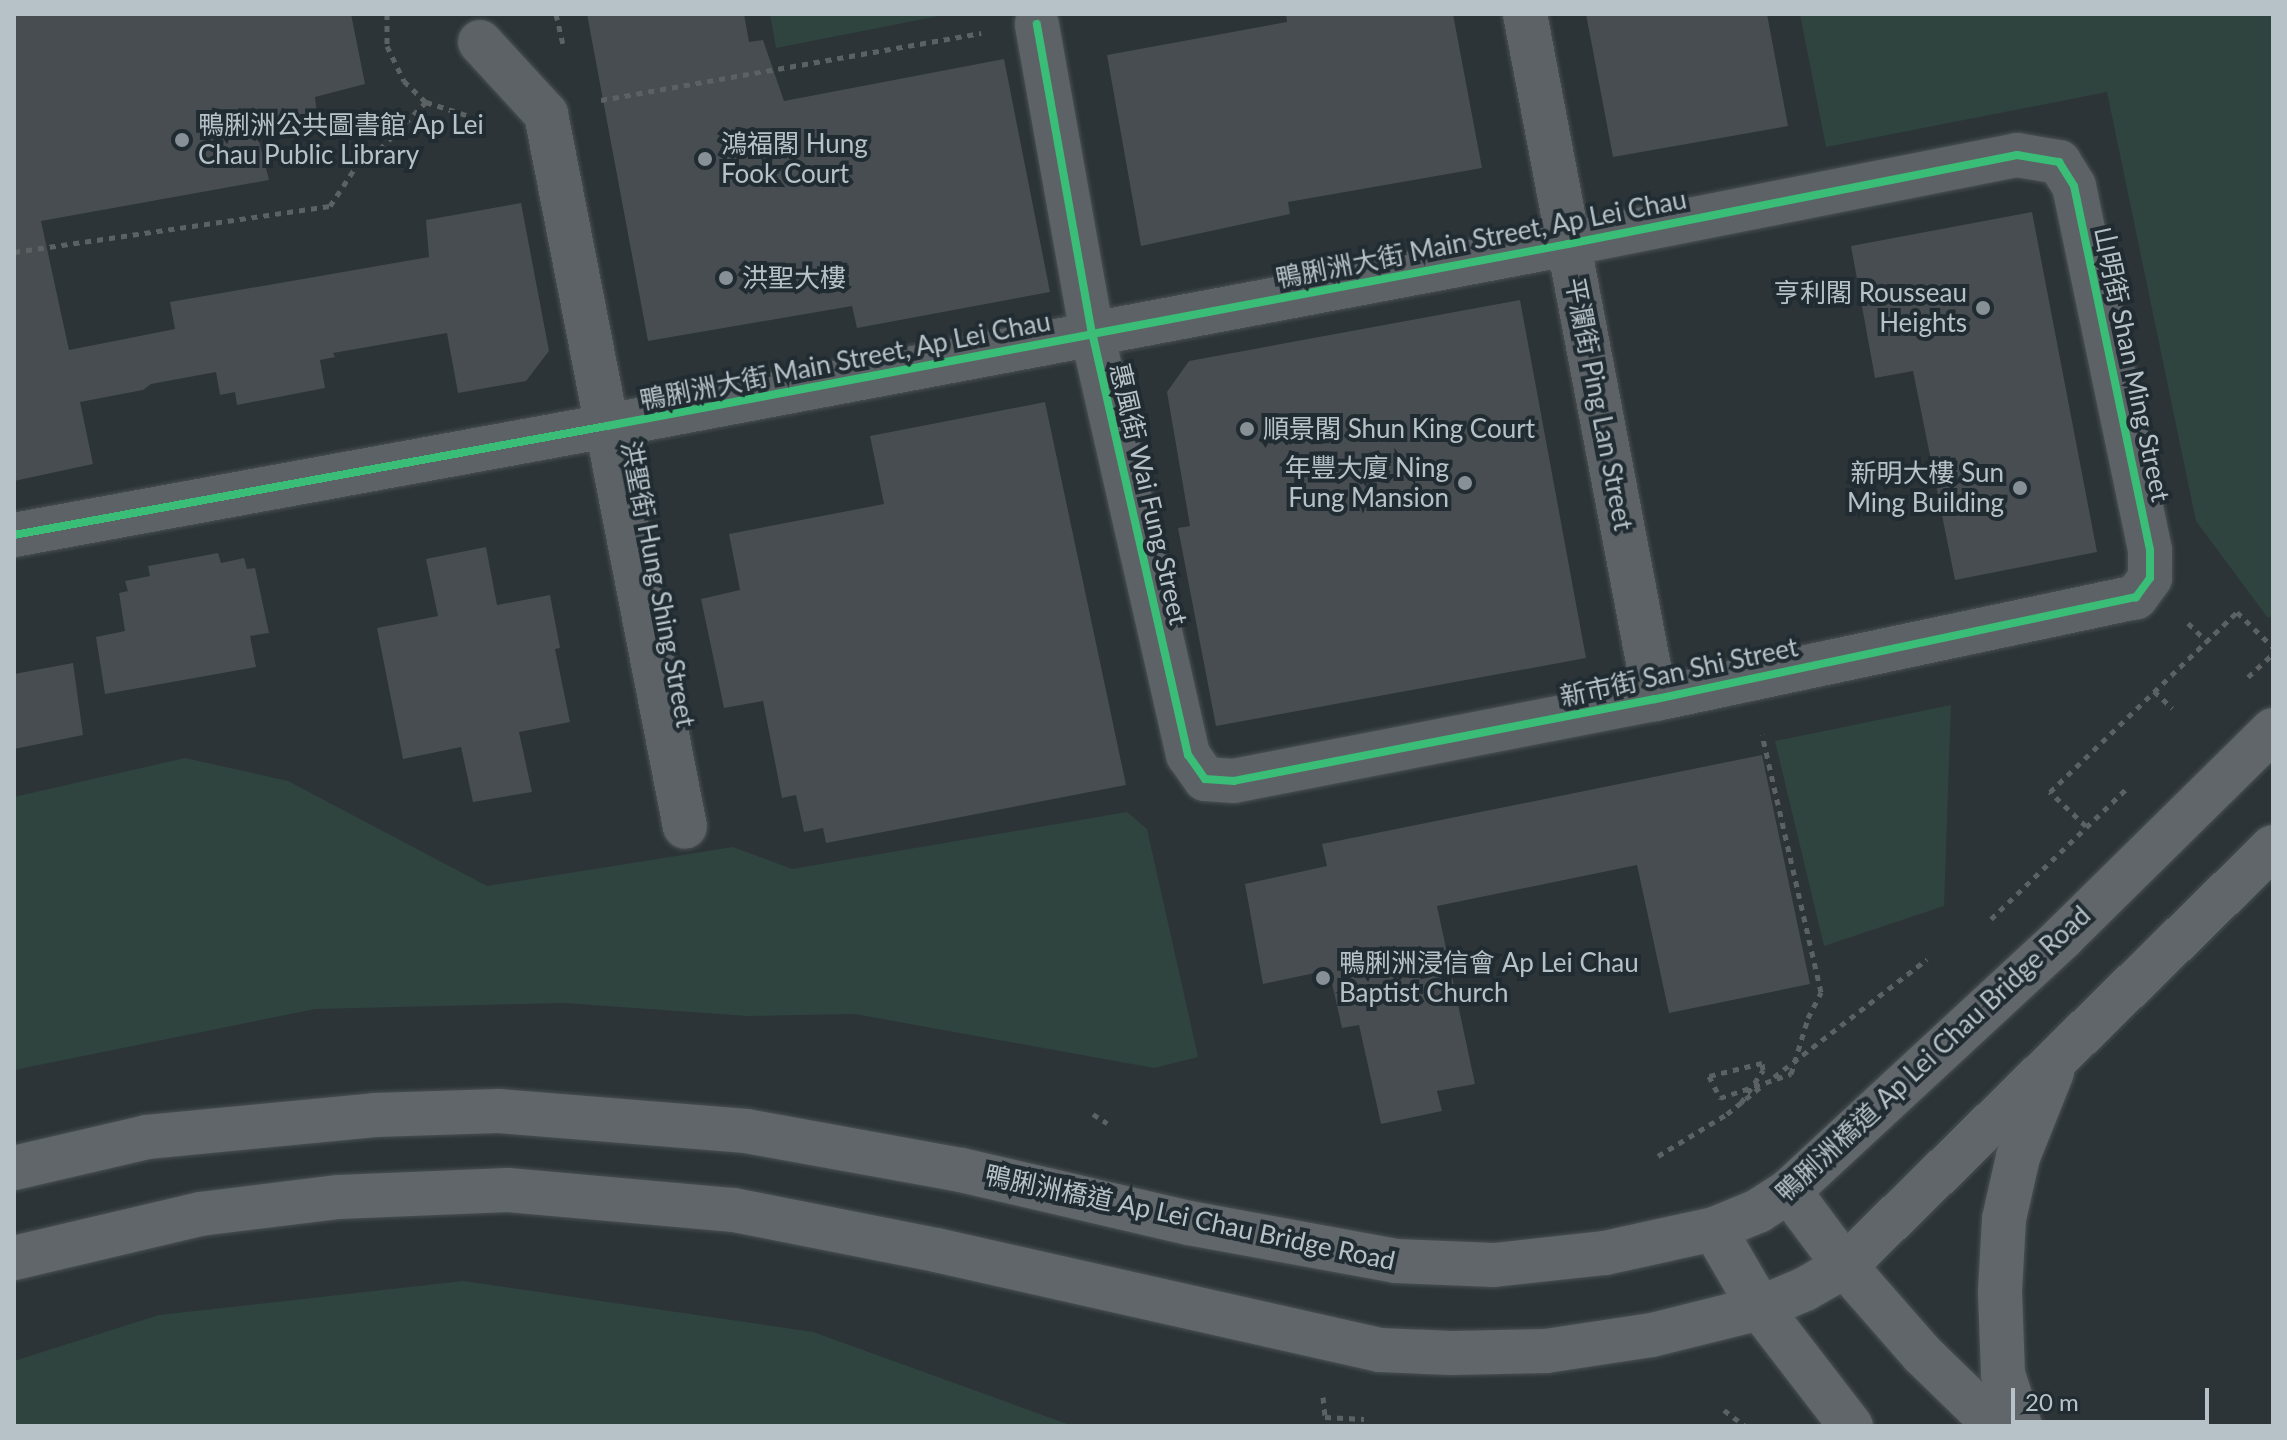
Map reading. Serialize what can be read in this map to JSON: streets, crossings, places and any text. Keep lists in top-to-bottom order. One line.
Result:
{"streets":{"main road":["鴨脷洲橋道 Ap Lei Chau Bridge Road"],"street":["鴨脷洲大街 Main Street, Ap Lei Chau","山明街 Shan Ming Street","平瀾街 Ping Lan Street","惠風街 Wai Fung Street","洪聖街 Hung Shing Street","新市街 San Shi Street"]},"crossings":[["鴨脷洲大街 Main Street, Ap Lei Chau","山明街 Shan Ming Street"],["鴨脷洲大街 Main Street, Ap Lei Chau","平瀾街 Ping Lan Street"],["鴨脷洲大街 Main Street, Ap Lei Chau","惠風街 Wai Fung Street"],["鴨脷洲大街 Main Street, Ap Lei Chau","洪聖街 Hung Shing Street"],["山明街 Shan Ming Street","新市街 San Shi Street"],["平瀾街 Ping Lan Street","新市街 San Shi Street"],["惠風街 Wai Fung Street","新市街 San Shi Street"]],"places":["鴨脷洲公共圖書館 Ap Lei Chau Public Library","鴻福閣 Hung Fook Court","洪聖大樓","亨利閣 Rousseau Heights","順景閣 Shun King Court","年豐大廈 Ning Fung Mansion","新明大樓 Sun Ming Building","鴨脷洲浸信會 Ap Lei Chau Baptist Church"],"scale_bar":"20 m"}
